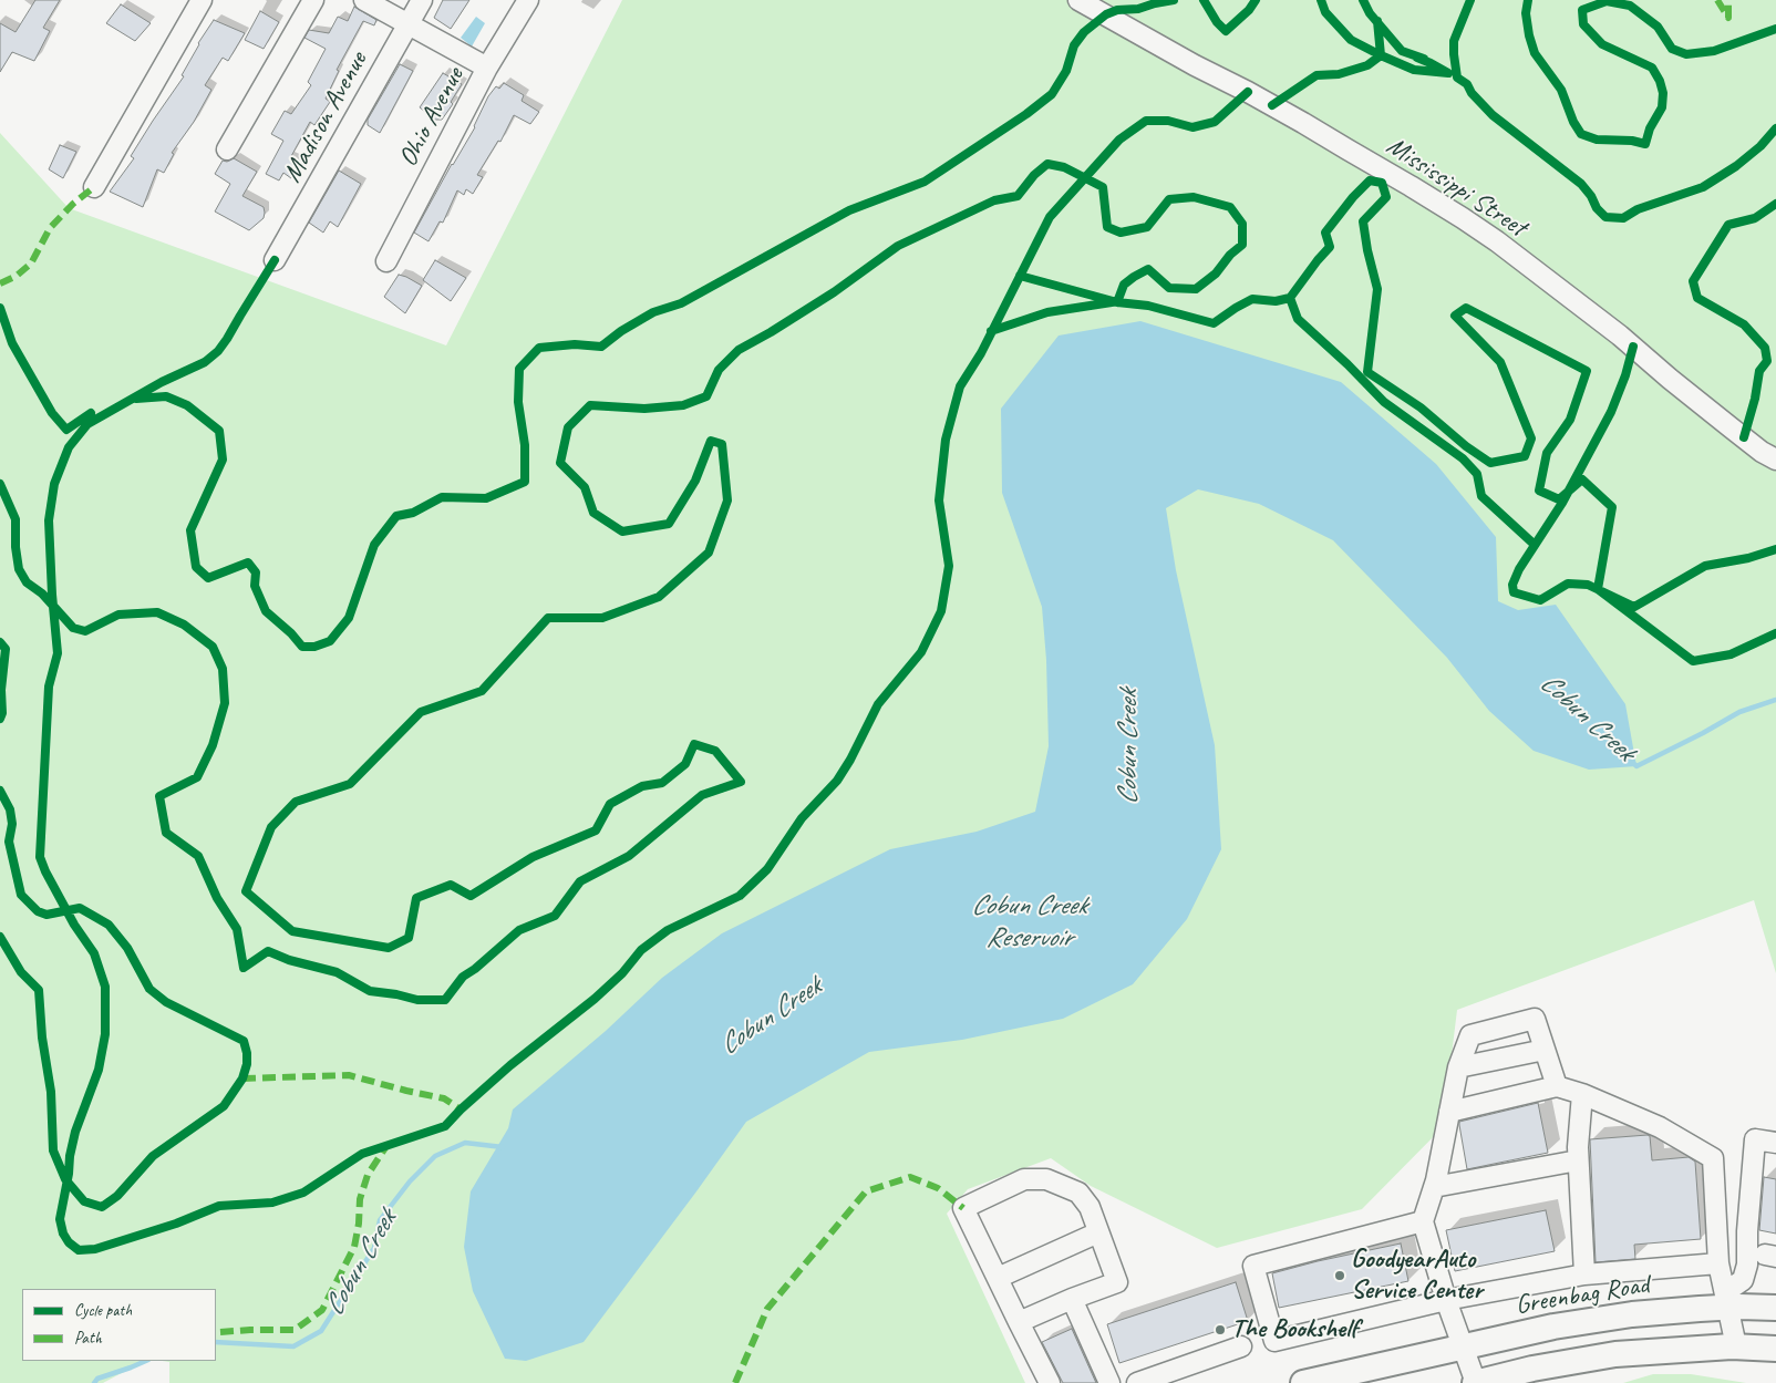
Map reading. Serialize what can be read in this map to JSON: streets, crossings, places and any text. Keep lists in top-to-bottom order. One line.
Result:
{"streets":{"main road":["Greenbag Road"],"street":["Madison Avenue","Ohio Avenue","Mississippi Street"]},"water":["Cobun Creek","Cobun Creek Reservoir"],"places":["GoodyearAuto Service Center","The Bookshelf"],"legend":["Cycle path","Path"]}
